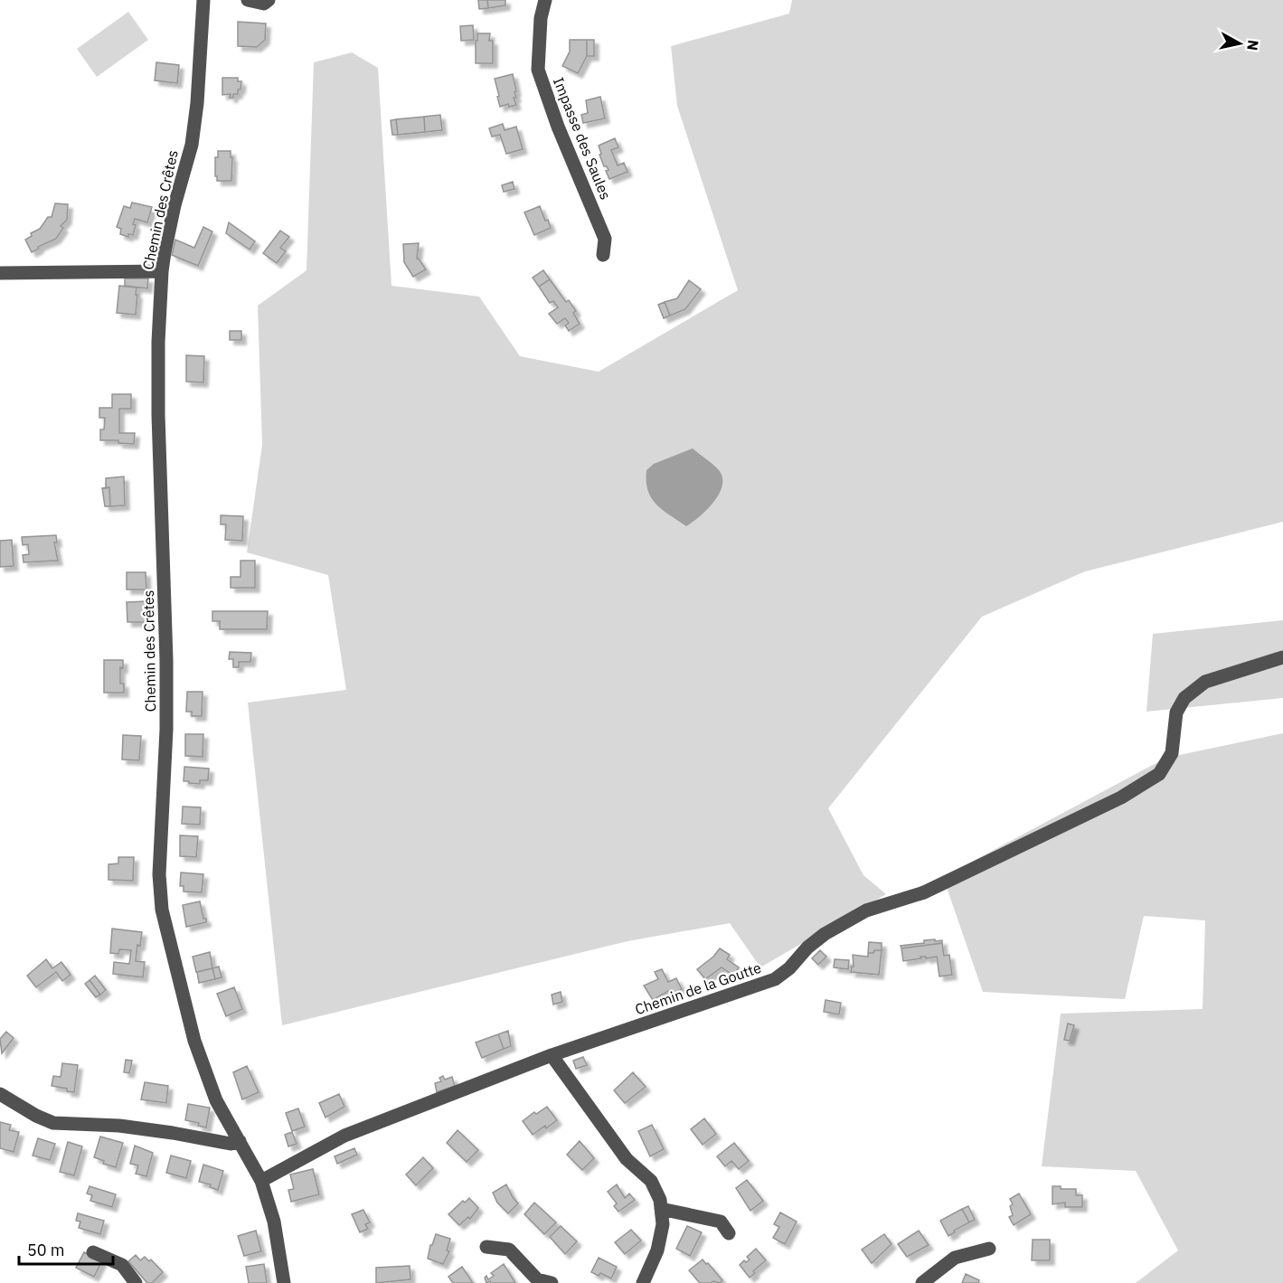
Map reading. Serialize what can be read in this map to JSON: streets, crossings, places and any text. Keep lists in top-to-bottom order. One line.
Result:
{"streets":{"street":["Impasse des Saules","Chemin des Crêtes","Chemin de la Goutte"]},"crossings":[["Chemin des Crêtes","Chemin de la Goutte"]],"scale_bar":"50 m","north":"right"}
